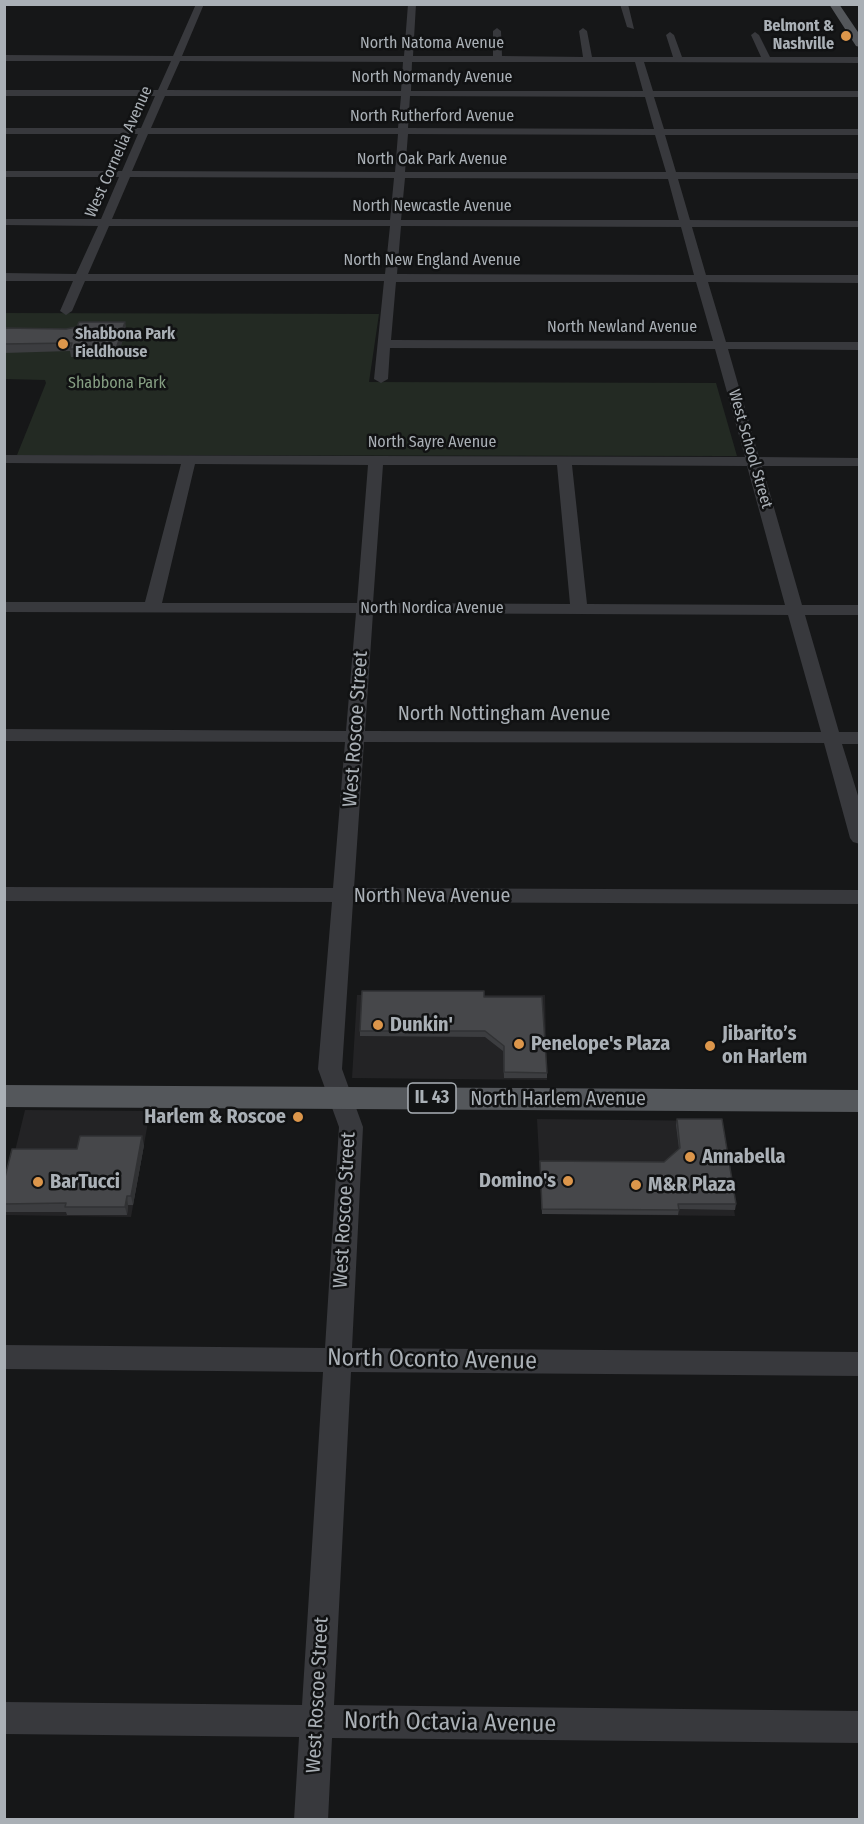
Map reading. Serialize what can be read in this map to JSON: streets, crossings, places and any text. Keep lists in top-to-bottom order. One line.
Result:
{"streets":{"main road":["IL 43","North Harlem Avenue"],"street":["North Natoma Avenue","North Normandy Avenue","North Rutherford Avenue","West Cornelia Avenue","North Oak Park Avenue","North Newcastle Avenue","North New England Avenue","North Newland Avenue","North Sayre Avenue","West School Street","North Nordica Avenue","North Nottingham Avenue","West Roscoe Street","North Neva Avenue","North Oconto Avenue","North Octavia Avenue"]},"crossings":[["North Natoma Avenue","West Cornelia Avenue"],["North Natoma Avenue","West School Street"],["North Normandy Avenue","West Cornelia Avenue"],["North Normandy Avenue","West School Street"],["North Rutherford Avenue","West Cornelia Avenue"],["North Rutherford Avenue","West School Street"],["West Cornelia Avenue","North Oak Park Avenue"],["West Cornelia Avenue","North Newcastle Avenue"],["West Cornelia Avenue","North New England Avenue"],["North Oak Park Avenue","West School Street"],["North Newcastle Avenue","West School Street"],["North New England Avenue","West School Street"],["North Newland Avenue","West School Street"],["North Sayre Avenue","West School Street"],["North Sayre Avenue","West Roscoe Street"],["West School Street","North Nordica Avenue"],["West School Street","North Nottingham Avenue"],["North Nordica Avenue","West Roscoe Street"],["North Nottingham Avenue","West Roscoe Street"],["West Roscoe Street","North Neva Avenue"],["West Roscoe Street","North Harlem Avenue"],["West Roscoe Street","North Oconto Avenue"],["West Roscoe Street","North Octavia Avenue"]],"parks":["Shabbona Park"],"places":["Belmont & Nashville","Shabbona Park Fieldhouse","Dunkin'","Penelope's Plaza","Jibarito’s on Harlem","Harlem & Roscoe","Annabella","Domino's","BarTucci","M&R Plaza"]}
